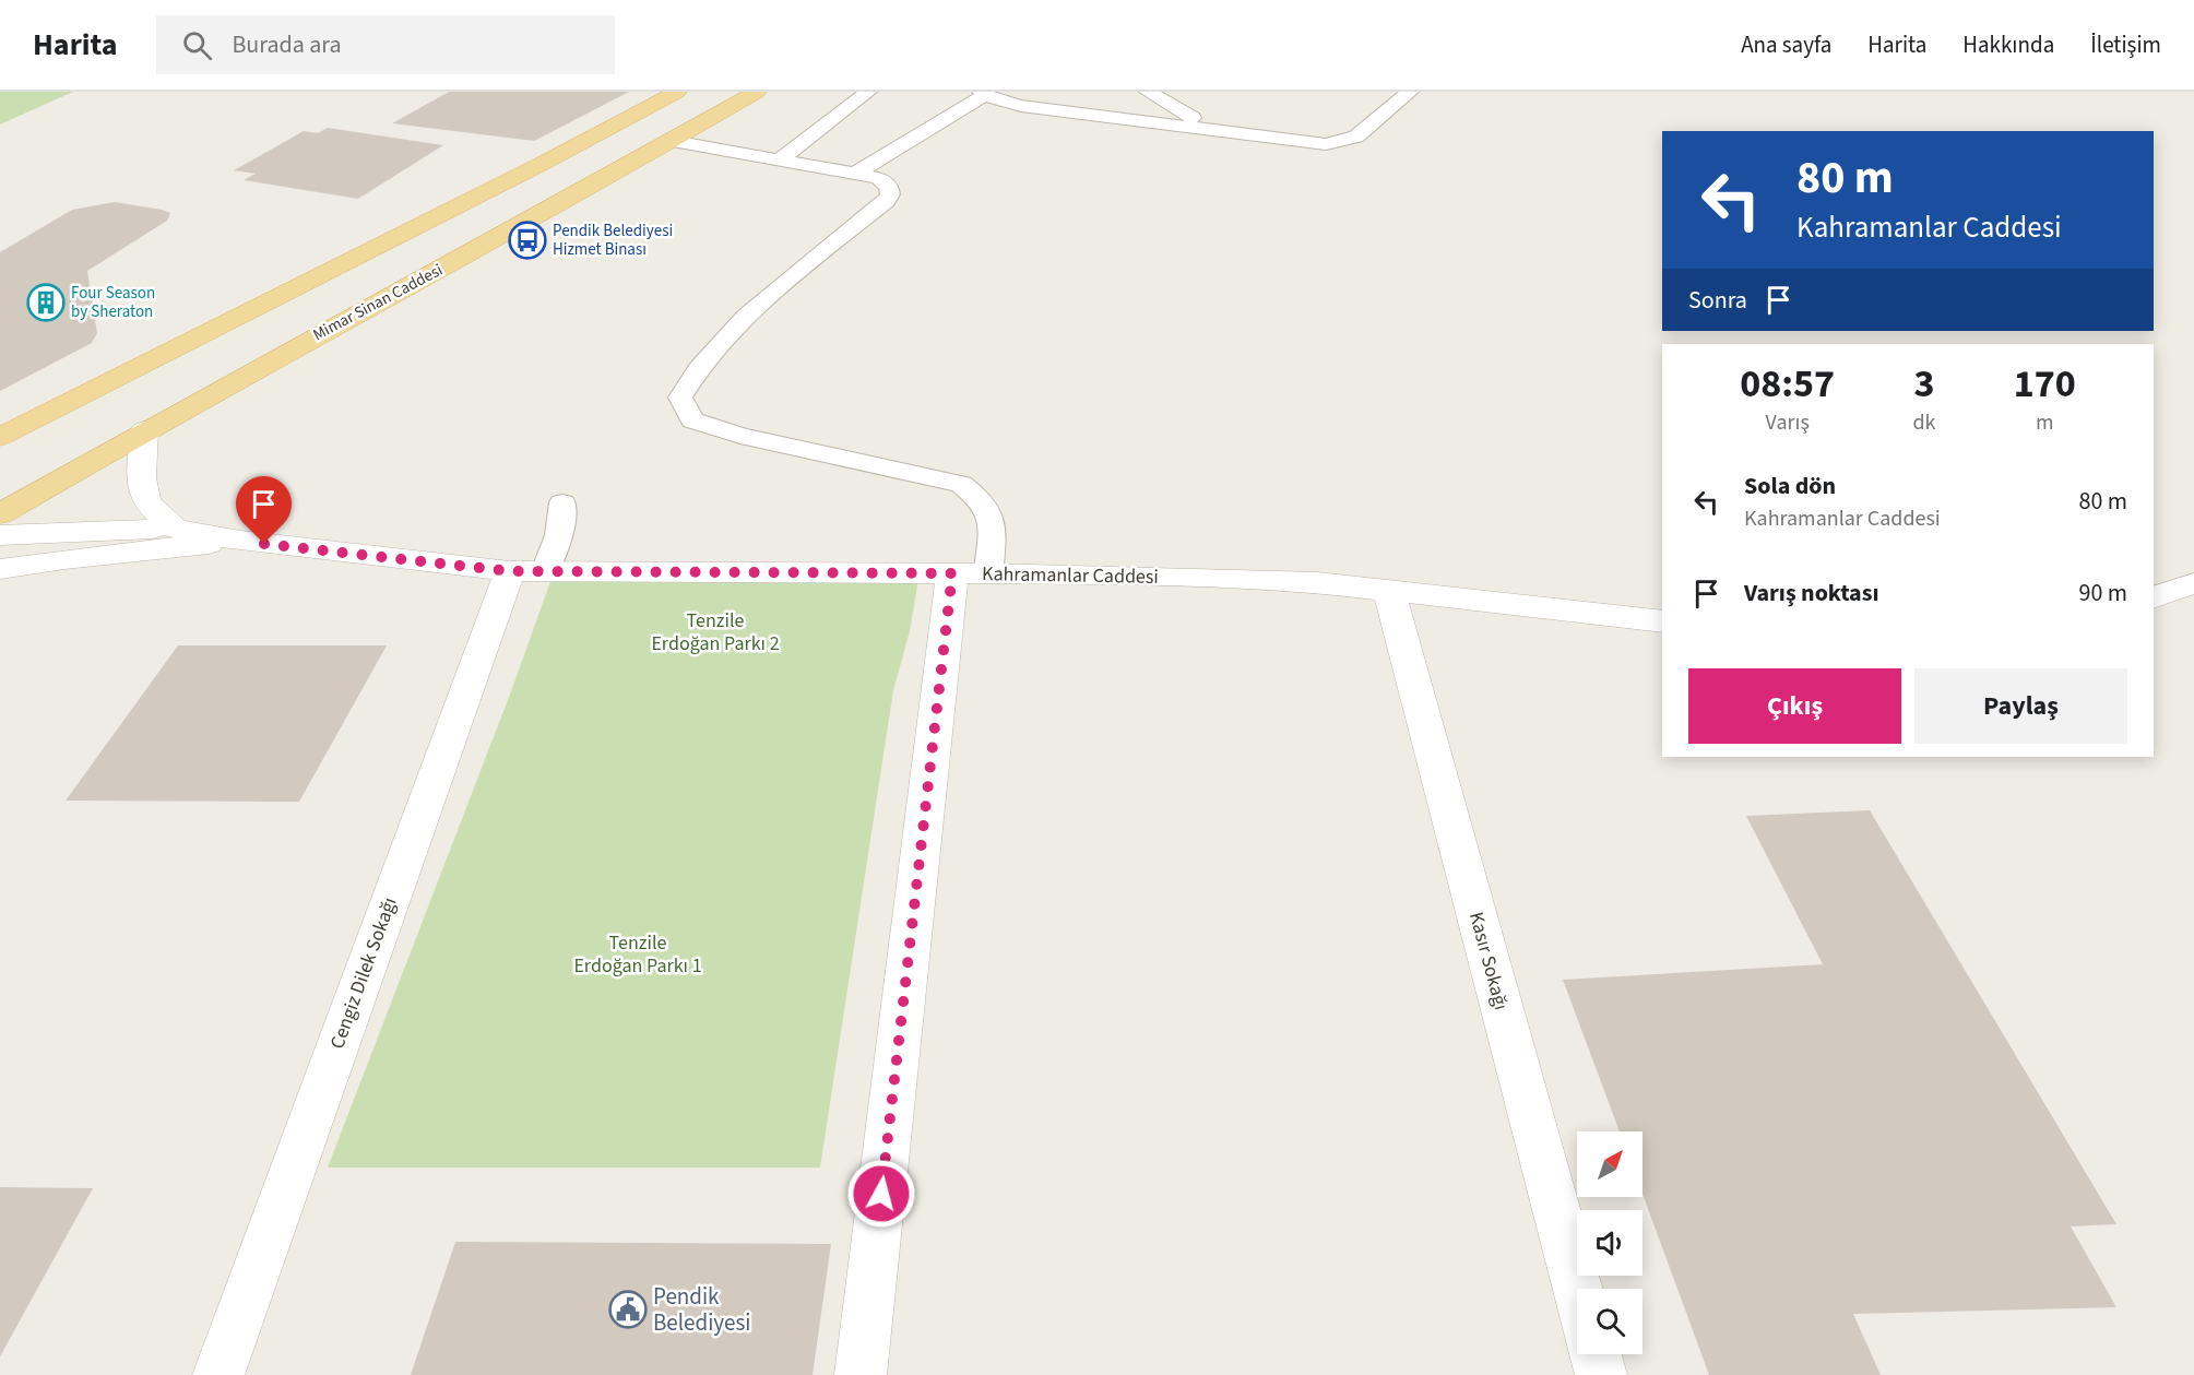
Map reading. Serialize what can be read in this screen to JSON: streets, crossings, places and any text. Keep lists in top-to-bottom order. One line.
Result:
{"streets":{"main road":["Mimar Sinan Caddesi"],"street":["Kahramanlar Caddesi","Kasır Sokağı","Cengiz Dilek Sokağı"]},"crossings":[["Kahramanlar Caddesi","Kasır Sokağı"],["Kahramanlar Caddesi","Cengiz Dilek Sokağı"]],"parks":["Tenzile Erdoğan Parkı 2","Tenzile Erdoğan Parkı 1"],"places":{"bus stop":["Pendik Belediyesi Hizmet Binası"],"building":["Four Season by Sheraton"],"public building":["Pendik Belediyesi"]},"north":"top right","page":{"header":"Harita","search":"Burada ara","nav":["Ana sayfa","Harita","Hakkında","İletişim"],"turn":["80 m","Kahramanlar Caddesi"],"then":"Sonra","eta":["08:57","Varış","3","dk","170","m"],"list":[{"name":"Sola dön","note":"Kahramanlar Caddesi","value":"80 m"},{"name":"Varış noktası","value":"90 m"}],"buttons":["Çıkış","Paylaş"]}}
